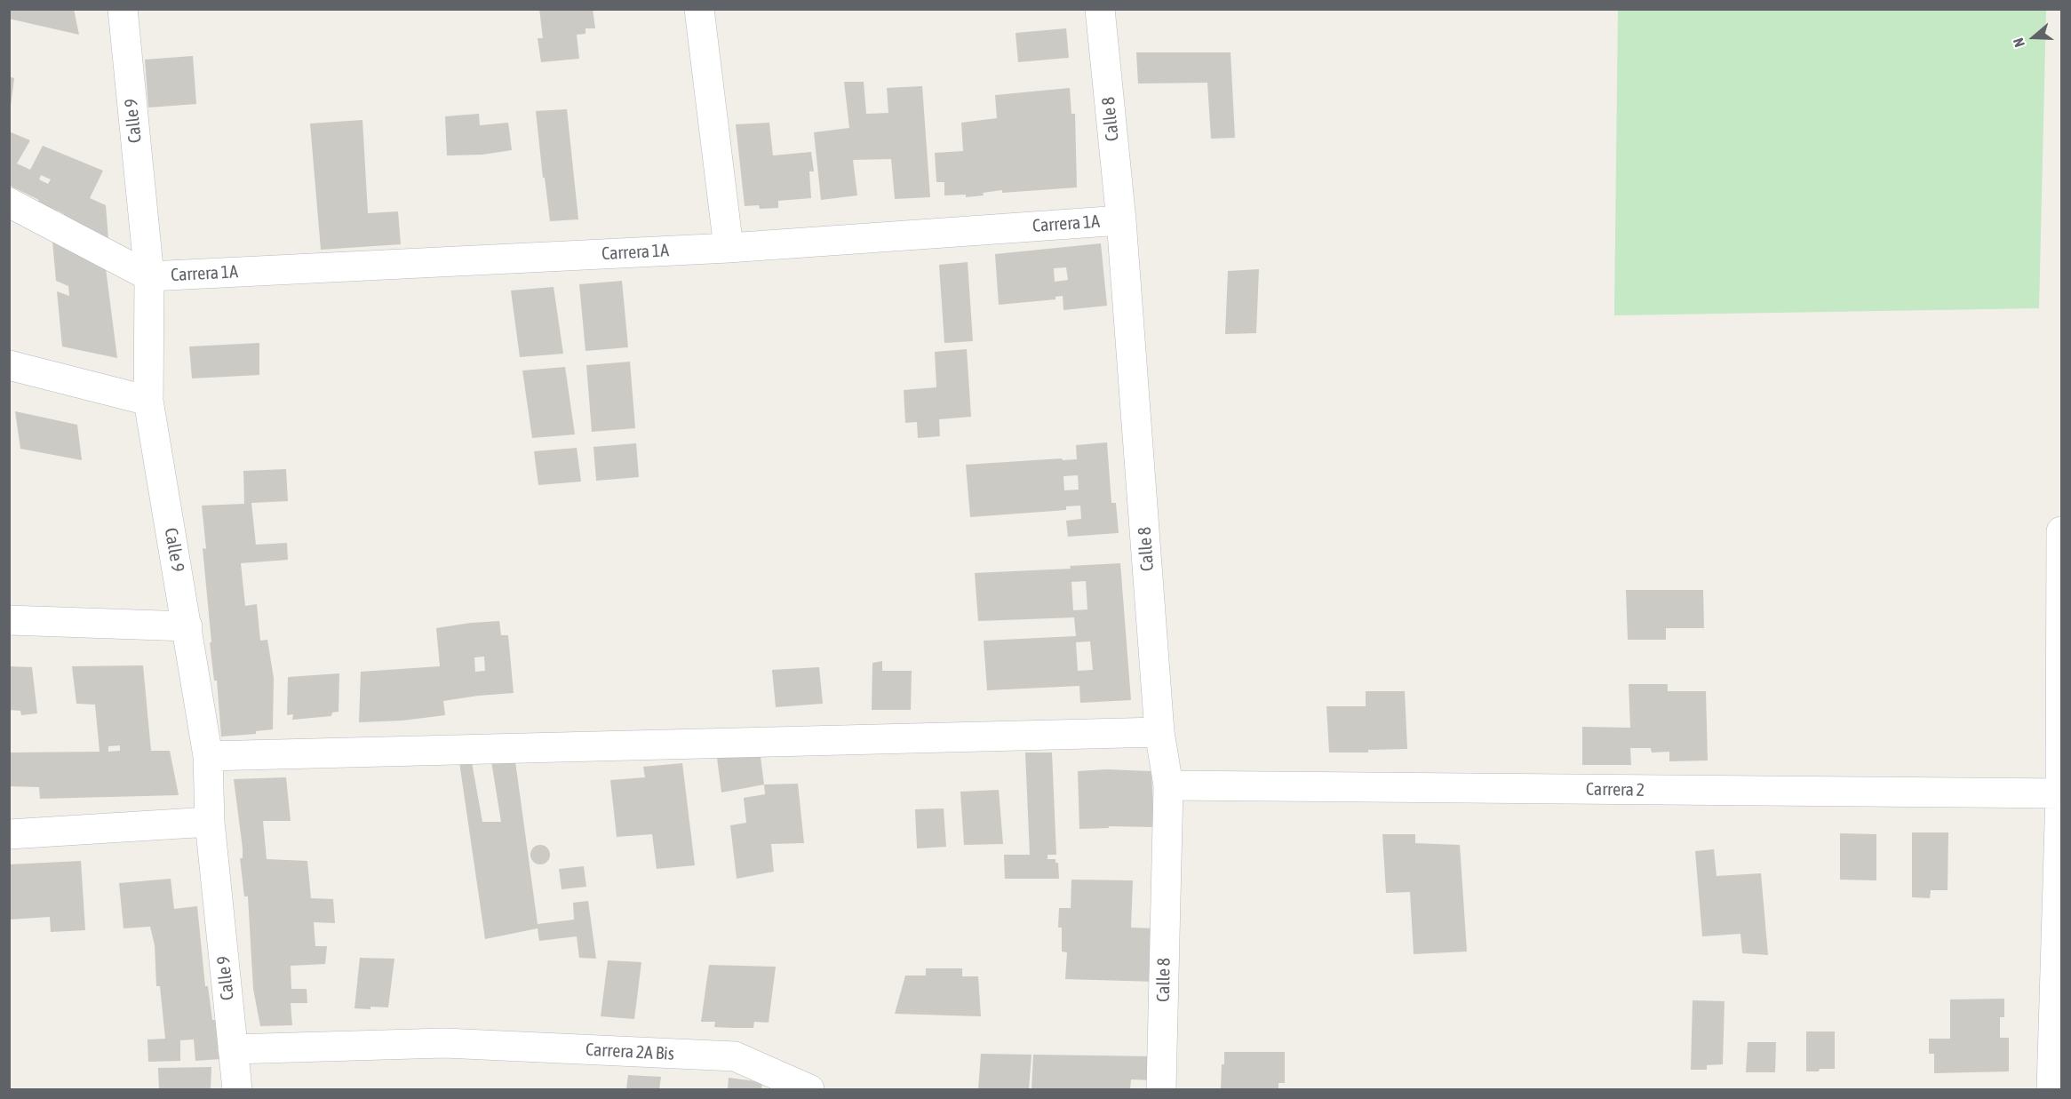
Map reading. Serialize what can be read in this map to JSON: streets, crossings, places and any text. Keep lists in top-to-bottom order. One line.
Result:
{"streets":{"street":["Calle 8","Calle 9","Carrera 1A","Carrera 2","Carrera 2A Bis"]},"crossings":[["Calle 8","Carrera 1A"],["Calle 8","Carrera 2"],["Calle 9","Carrera 1A"],["Calle 9","Carrera 2A Bis"]],"north":"left"}
